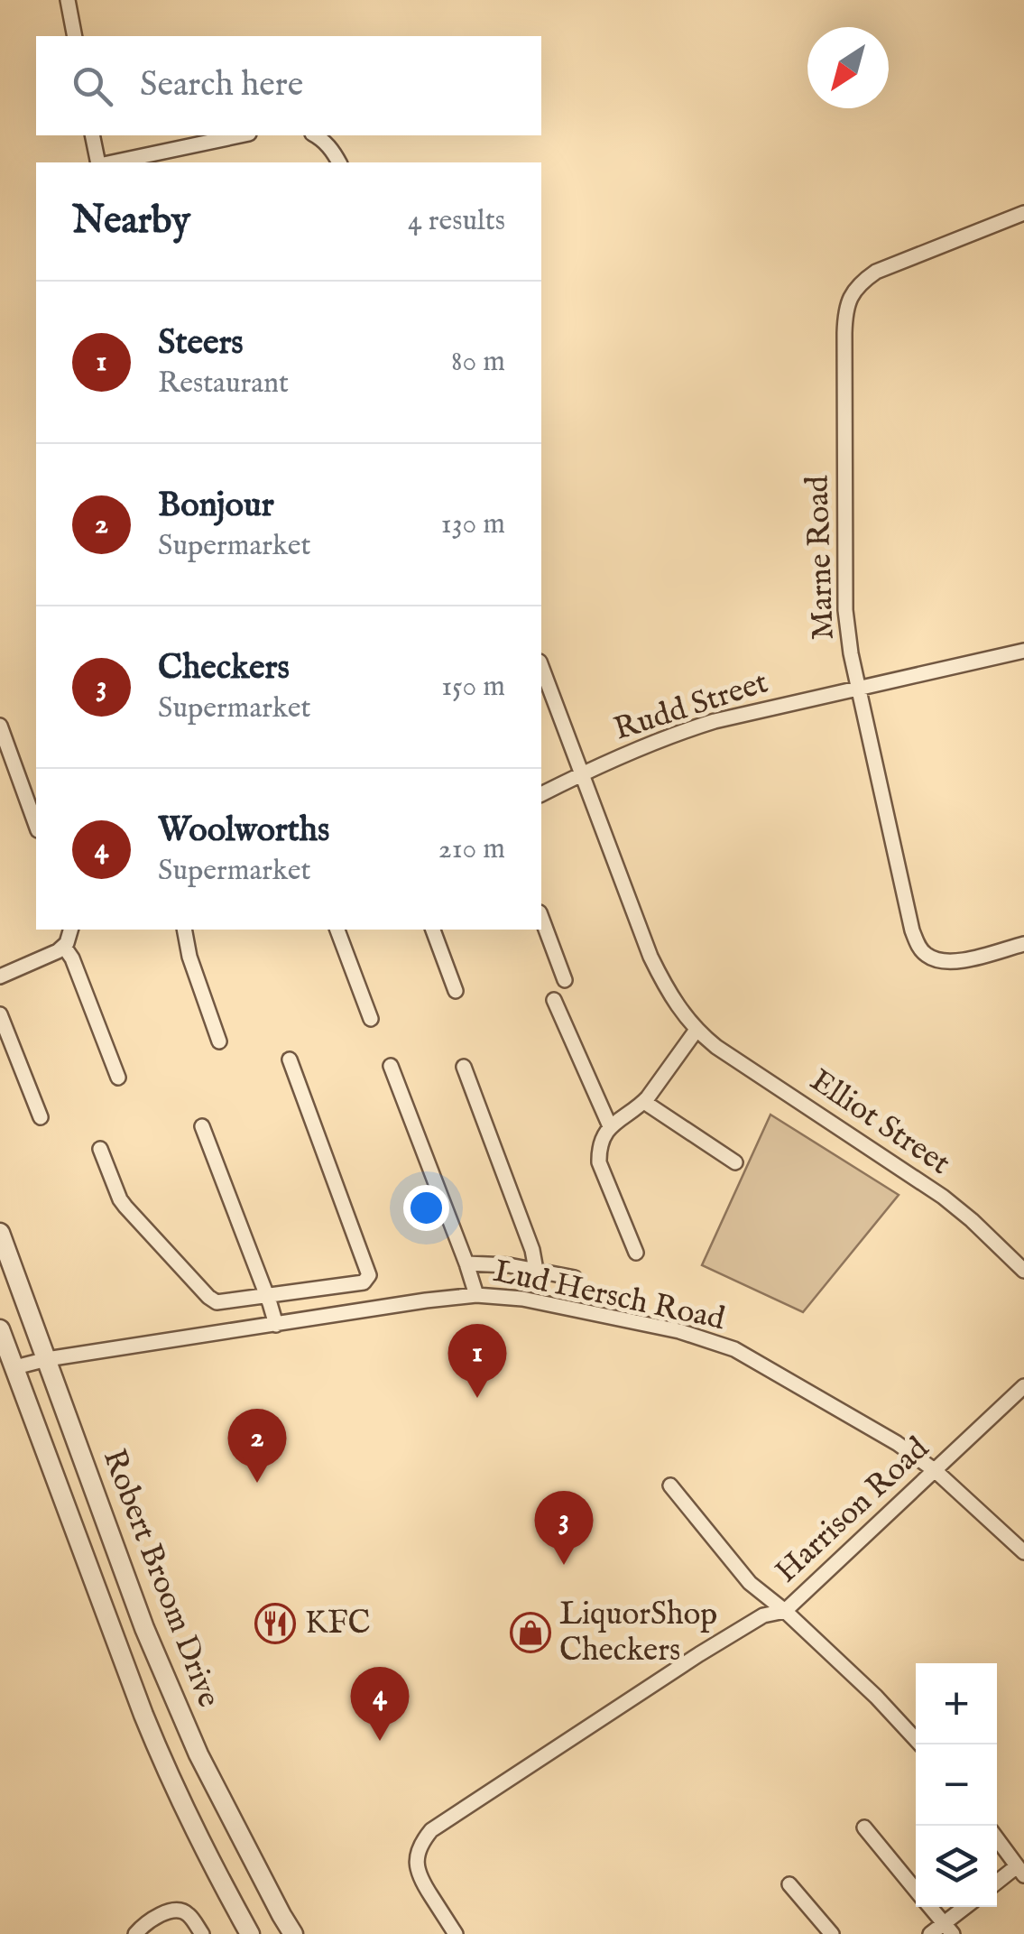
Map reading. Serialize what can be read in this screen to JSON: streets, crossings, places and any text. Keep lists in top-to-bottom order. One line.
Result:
{"streets":{"street":["Marne Road","Rudd Street","Elliot Street","Lud Hersch Road","Harrison Road","Robert Broom Drive"]},"crossings":[["Marne Road","Rudd Street"],["Rudd Street","Elliot Street"],["Lud Hersch Road","Harrison Road"],["Lud Hersch Road","Robert Broom Drive"]],"places":{"restaurant":["KFC"],"shop":["LiquorShop Checkers"]},"north":"bottom left","page":{"search":"Search here","heading":["Nearby","4 results"],"list":[{"mark":"1","name":"Steers","note":"Restaurant","value":"80 m"},{"mark":"2","name":"Bonjour","note":"Supermarket","value":"130 m"},{"mark":"3","name":"Checkers","note":"Supermarket","value":"150 m"},{"mark":"4","name":"Woolworths","note":"Supermarket","value":"210 m"}],"pins":["1","2","3","4"],"map_buttons":["+","−"]}}
